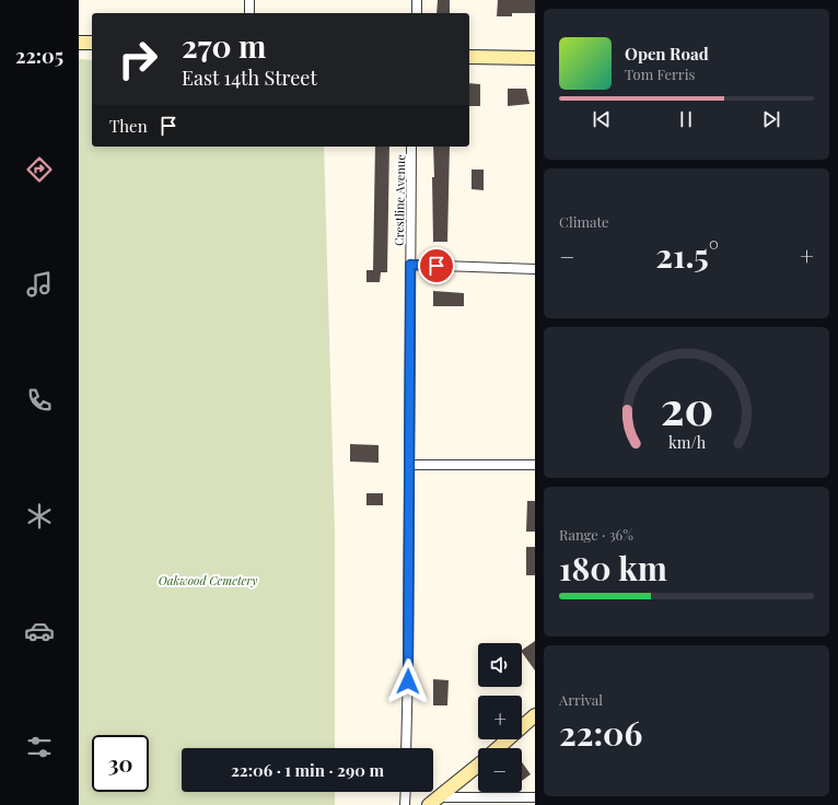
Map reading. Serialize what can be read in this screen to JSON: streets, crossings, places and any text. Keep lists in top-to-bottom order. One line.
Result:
{"streets":{"street":["Crestline Avenue"]},"parks":["Oakwood Cemetery"],"page":{"tabs":"22:05","turn":["270 m","East 14th Street"],"song":["Open Road","Tom Ferris"],"then":"Then","tile":["Climate",["Range · 36%","180 km"],["Arrival","22:06"]],"heat":["−","21.5°","+"],"map_buttons":["+","−"],"limit":"30","trip":"22:06 · 1 min · 290 m","gauge":["20","km/h"]}}
